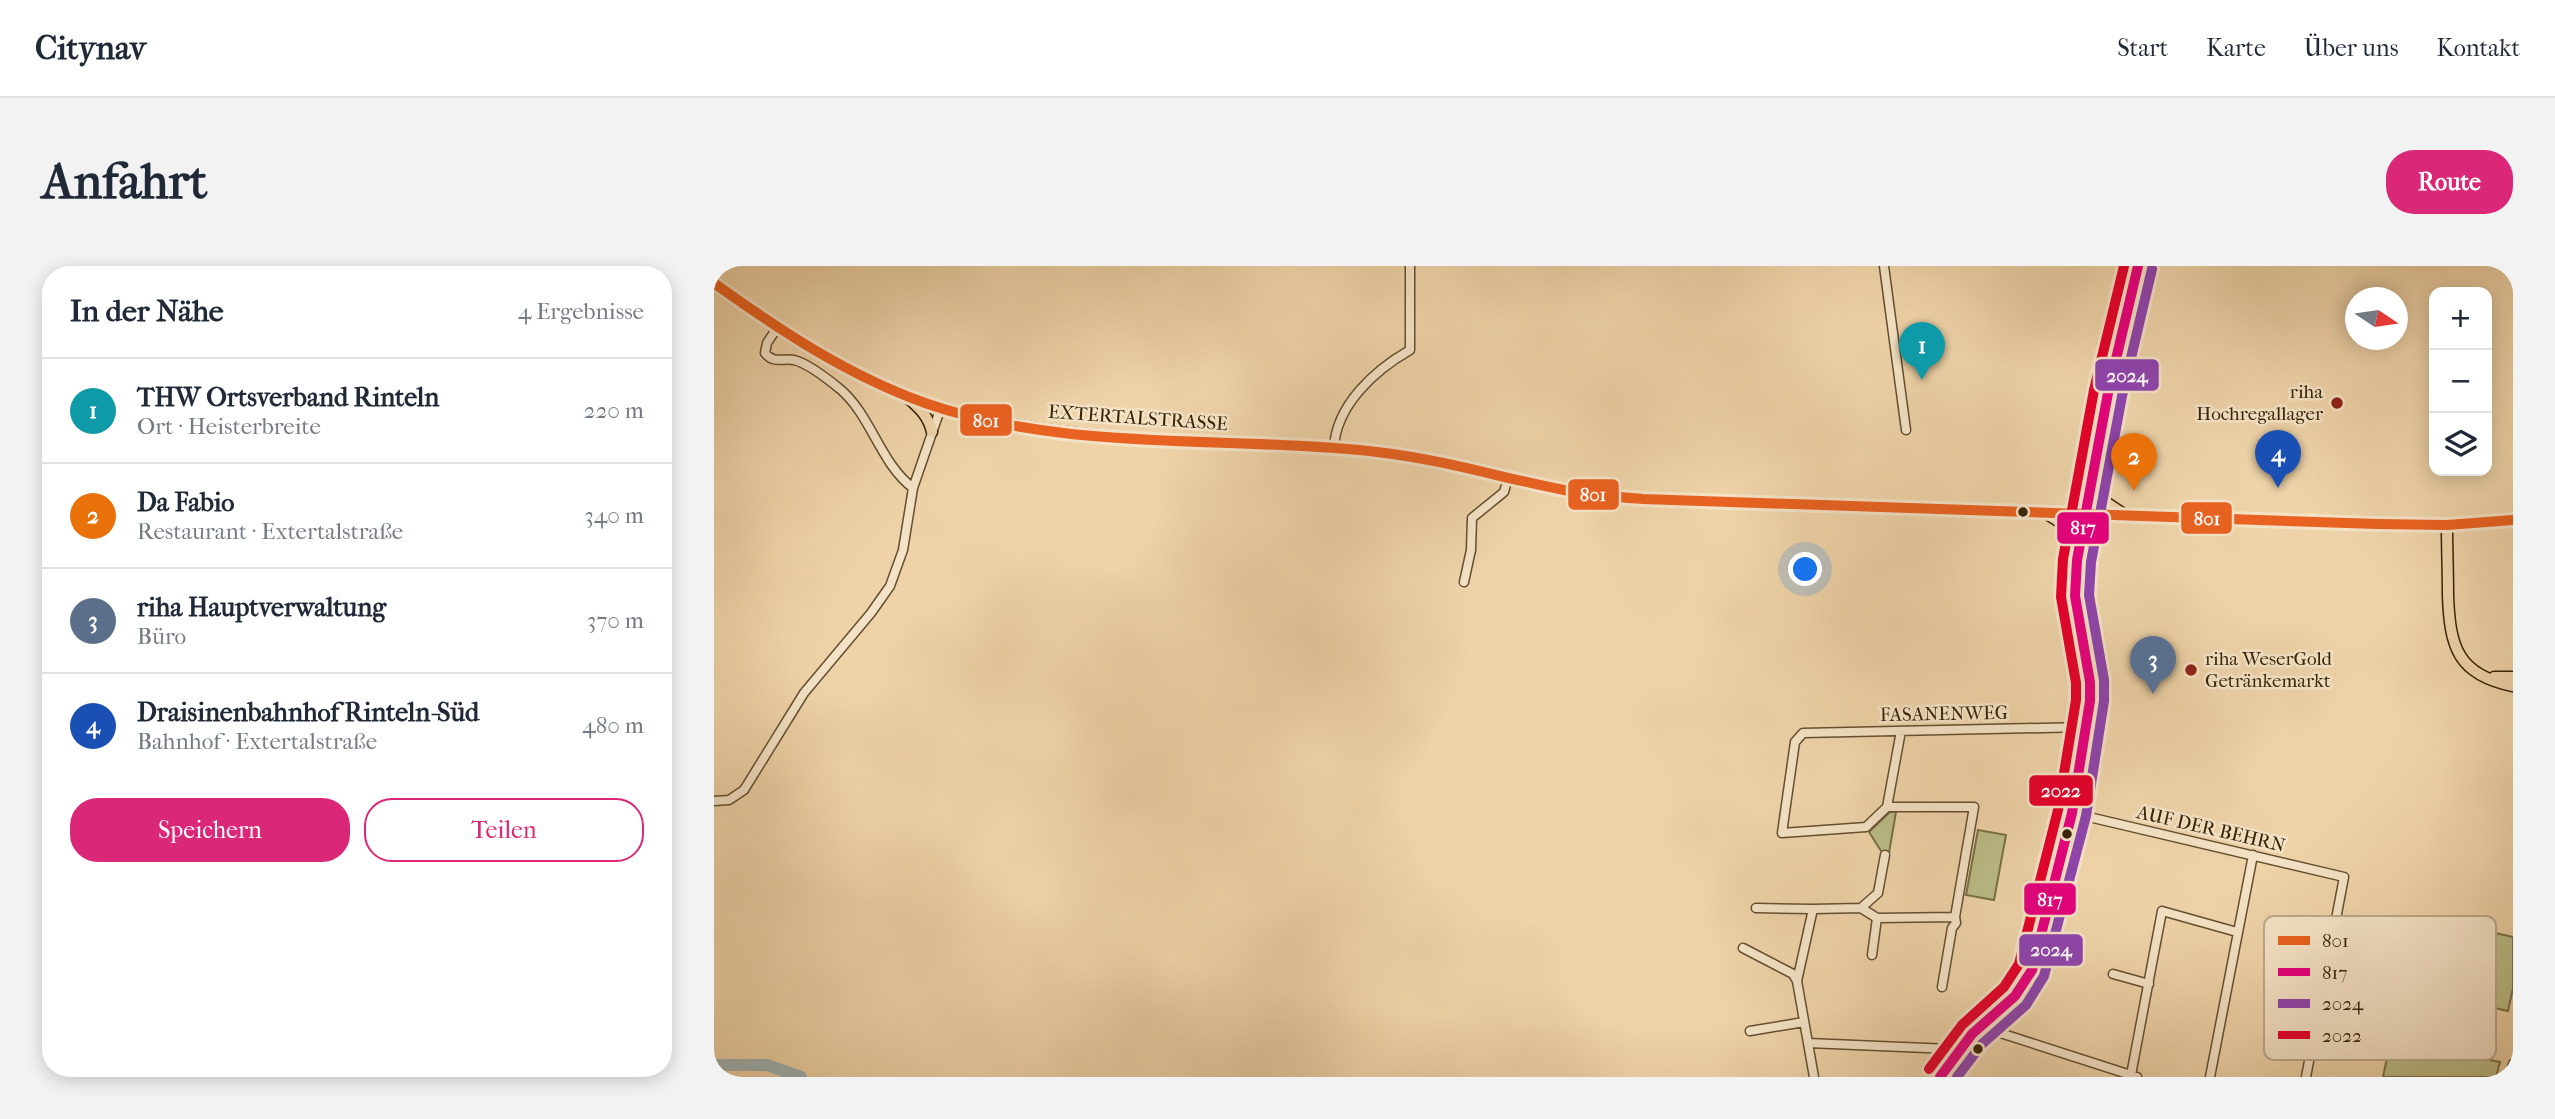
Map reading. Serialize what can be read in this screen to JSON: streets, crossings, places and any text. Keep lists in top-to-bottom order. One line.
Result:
{"streets":{"main road":["EXTERTALSTRASSE"],"street":["FASANENWEG","AUF DER BEHRN"]},"places":["riha Hochregallager","riha WeserGold Getränkemarkt"],"lines":["transit line 817","transit line 2022","transit line 2024","transit line 801"],"legend":["801","817","2024","2022"],"north":"right","page":{"header":"Citynav","nav":["Start","Karte","Über uns","Kontakt"],"buttons":["Route",["Speichern","Teilen"]],"title":"Anfahrt","heading":["In der Nähe","4 Ergebnisse"],"map_buttons":["+","−"],"pins":["1","4","2","3"],"list":[{"mark":"1","name":"THW Ortsverband Rinteln","note":"Ort · Heisterbreite","value":"220 m"},{"mark":"2","name":"Da Fabio","note":"Restaurant · Extertalstraße","value":"340 m"},{"mark":"3","name":"riha Hauptverwaltung","note":"Büro","value":"370 m"},{"mark":"4","name":"Draisinenbahnhof Rinteln-Süd","note":"Bahnhof · Extertalstraße","value":"480 m"}]}}
